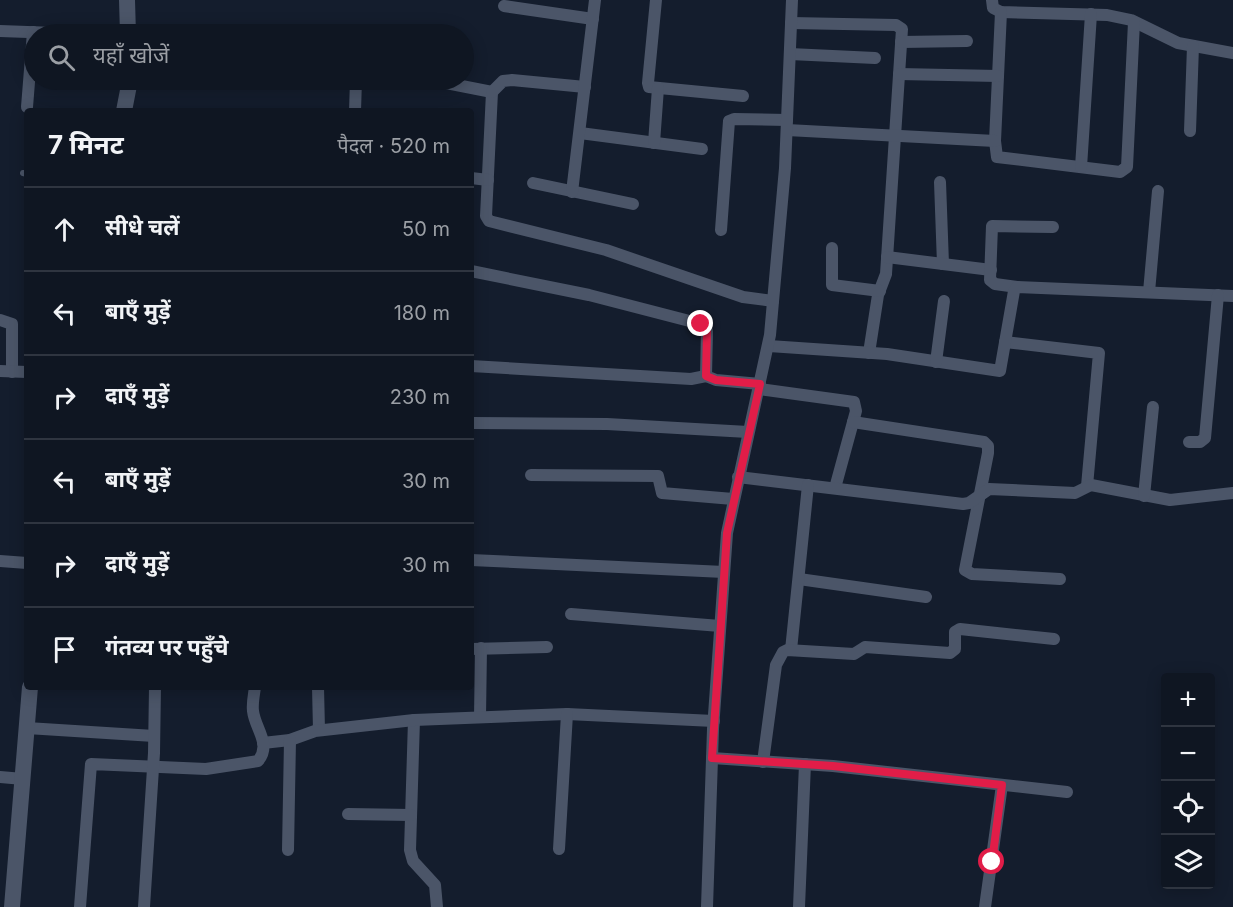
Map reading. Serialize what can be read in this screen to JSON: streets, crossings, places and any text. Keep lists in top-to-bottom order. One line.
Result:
{"page":{"search":"यहाँ खोजें","heading":["7 मिनट","पैदल · 520 m"],"list":[["सीधे चलें","50 m"],["बाएँ मुड़ें","180 m"],["दाएँ मुड़ें","230 m"],["बाएँ मुड़ें","30 m"],["दाएँ मुड़ें","30 m"],"गंतव्य पर पहुँचे"],"map_buttons":["+","−"]}}
